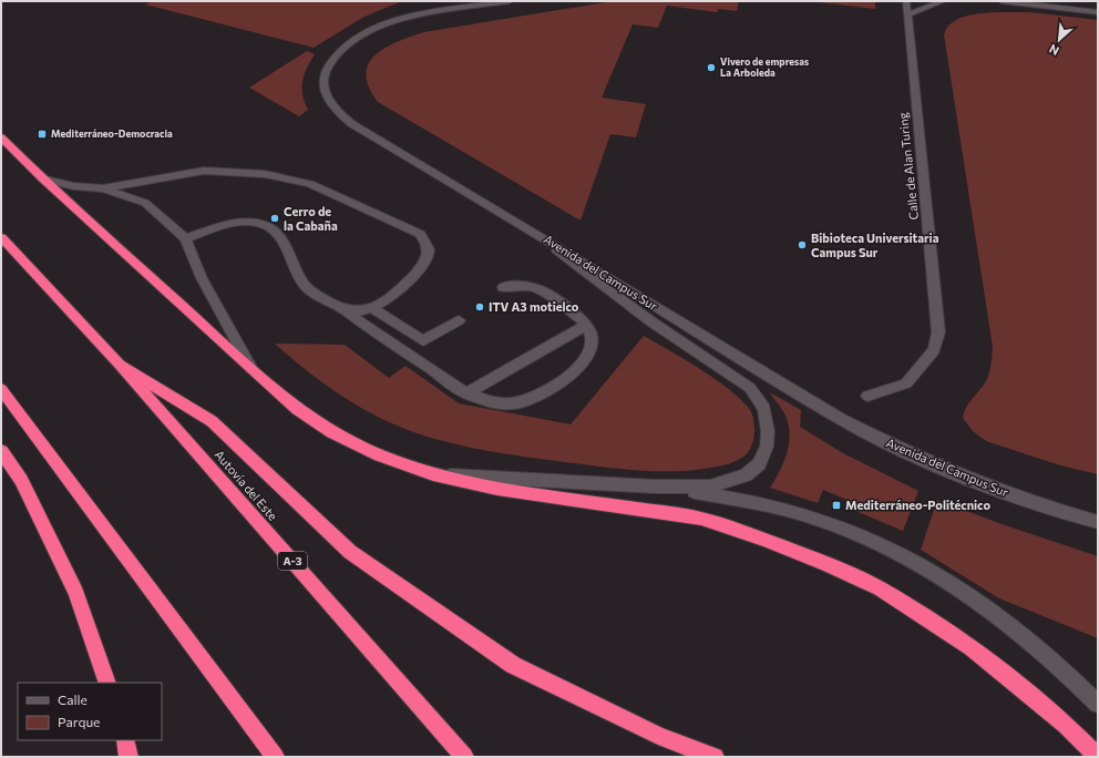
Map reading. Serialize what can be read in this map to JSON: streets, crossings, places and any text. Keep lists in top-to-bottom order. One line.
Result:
{"streets":{"highway":["Autovía del Este","A-3"],"street":["Calle de Alan Turing","Avenida del Campus Sur"]},"places":{"other":["Vivero de empresas La Arboleda","Cerro de la Cabaña","Bibioteca Universitaria Campus Sur","ITV A3 motielco"],"transit":["Mediterráneo-Democracia","Mediterráneo-Politécnico"]},"legend":["Calle","Parque"],"north":"bottom left"}
